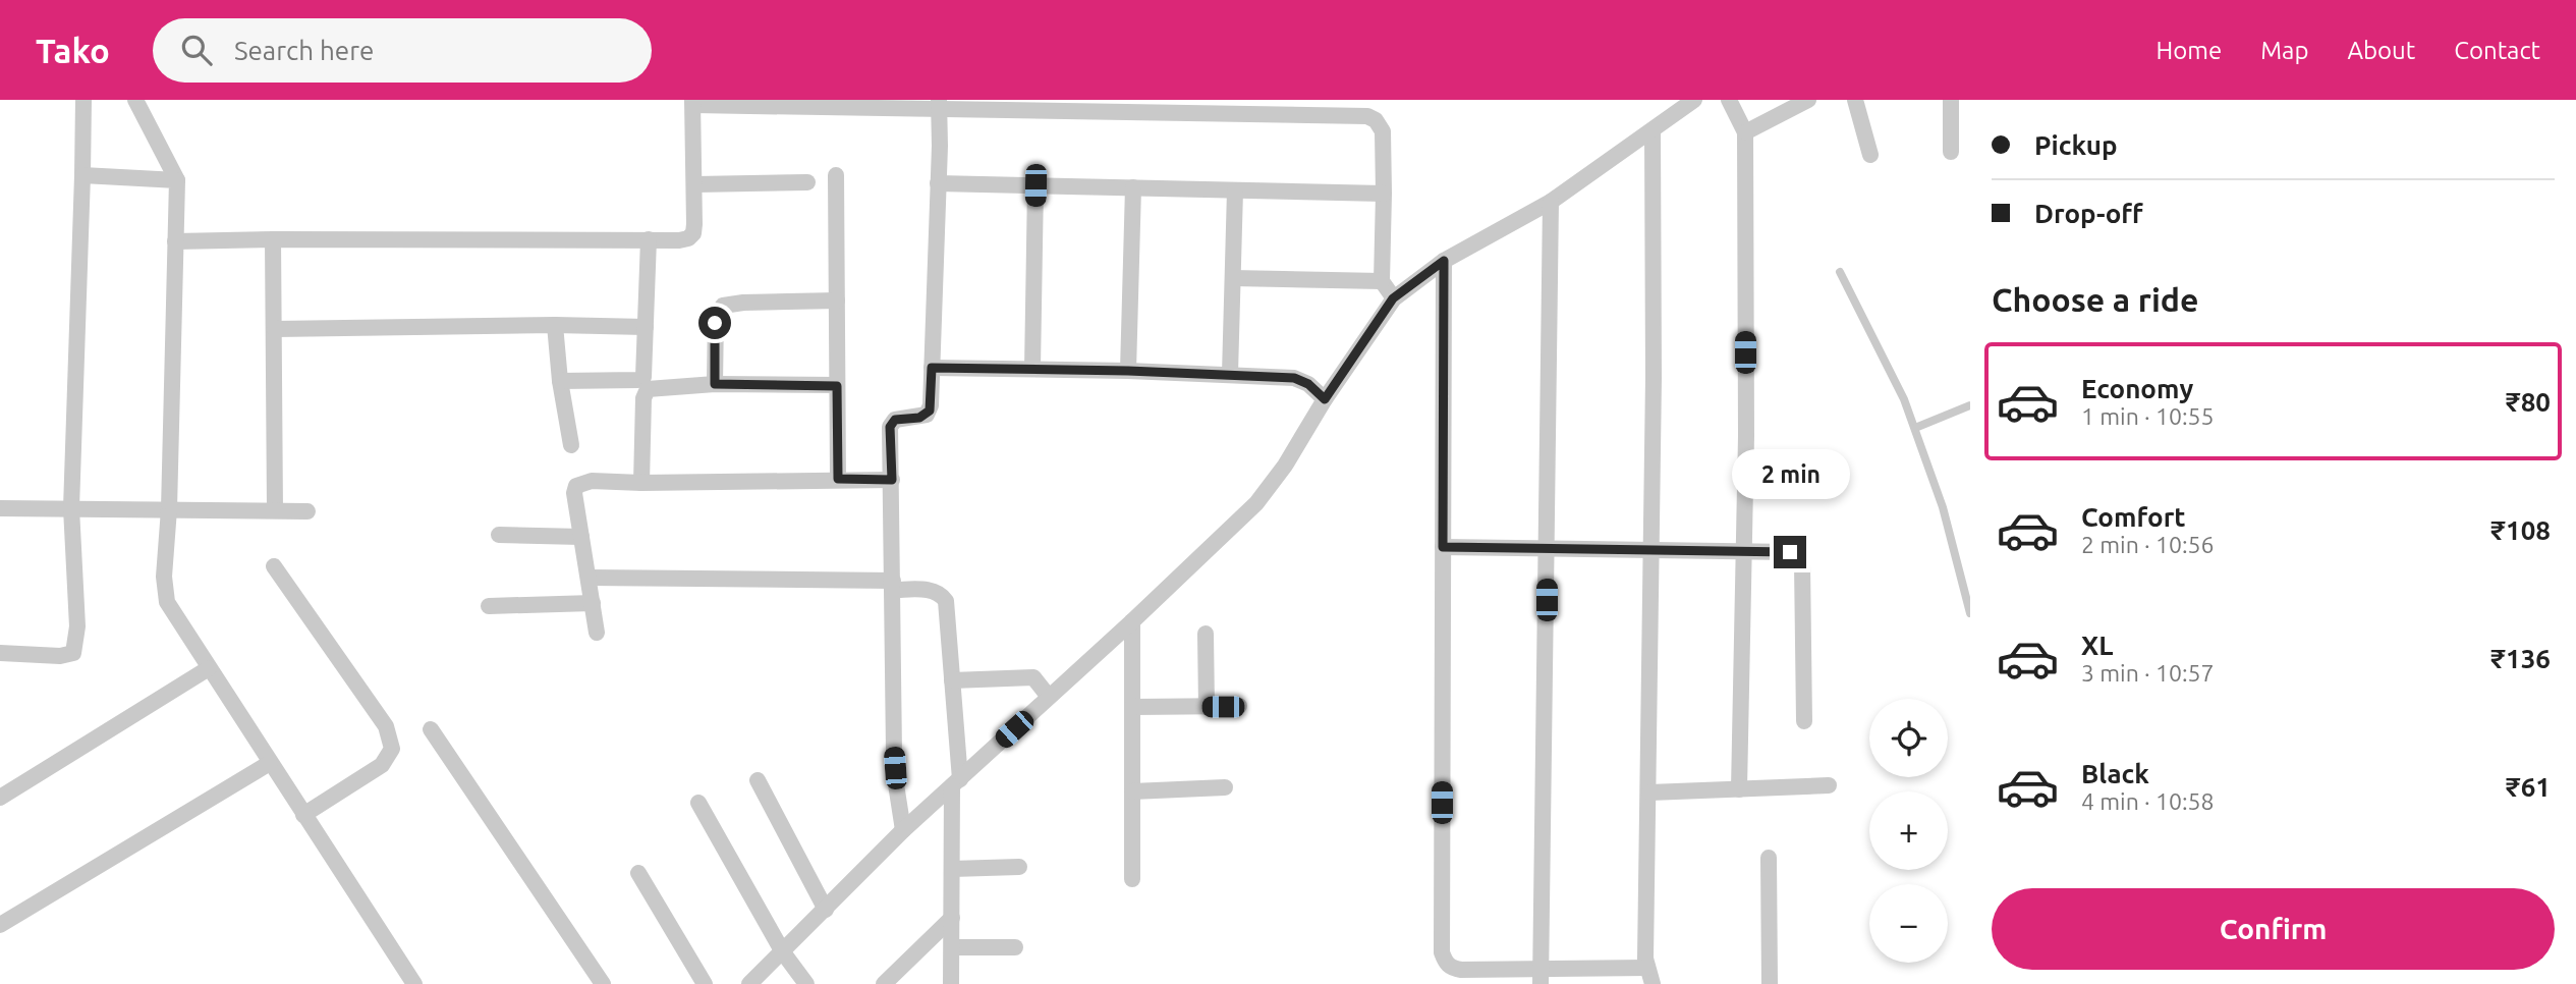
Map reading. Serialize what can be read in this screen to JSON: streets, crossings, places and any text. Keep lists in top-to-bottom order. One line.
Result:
{"page":{"header":"Tako","search":"Search here","nav":["Home","Map","About","Contact"],"banner":["Pickup","Drop-off"],"heading":"Choose a ride","list":[{"name":"Economy","note":"1 min · 10:55","value":"₹80"},{"name":"Comfort","note":"2 min · 10:56","value":"₹108"},{"name":"XL","note":"3 min · 10:57","value":"₹136"},{"name":"Black","note":"4 min · 10:58","value":"₹61"}],"bubble":"2 min","map_buttons":["+","−"],"buttons":"Confirm"}}
